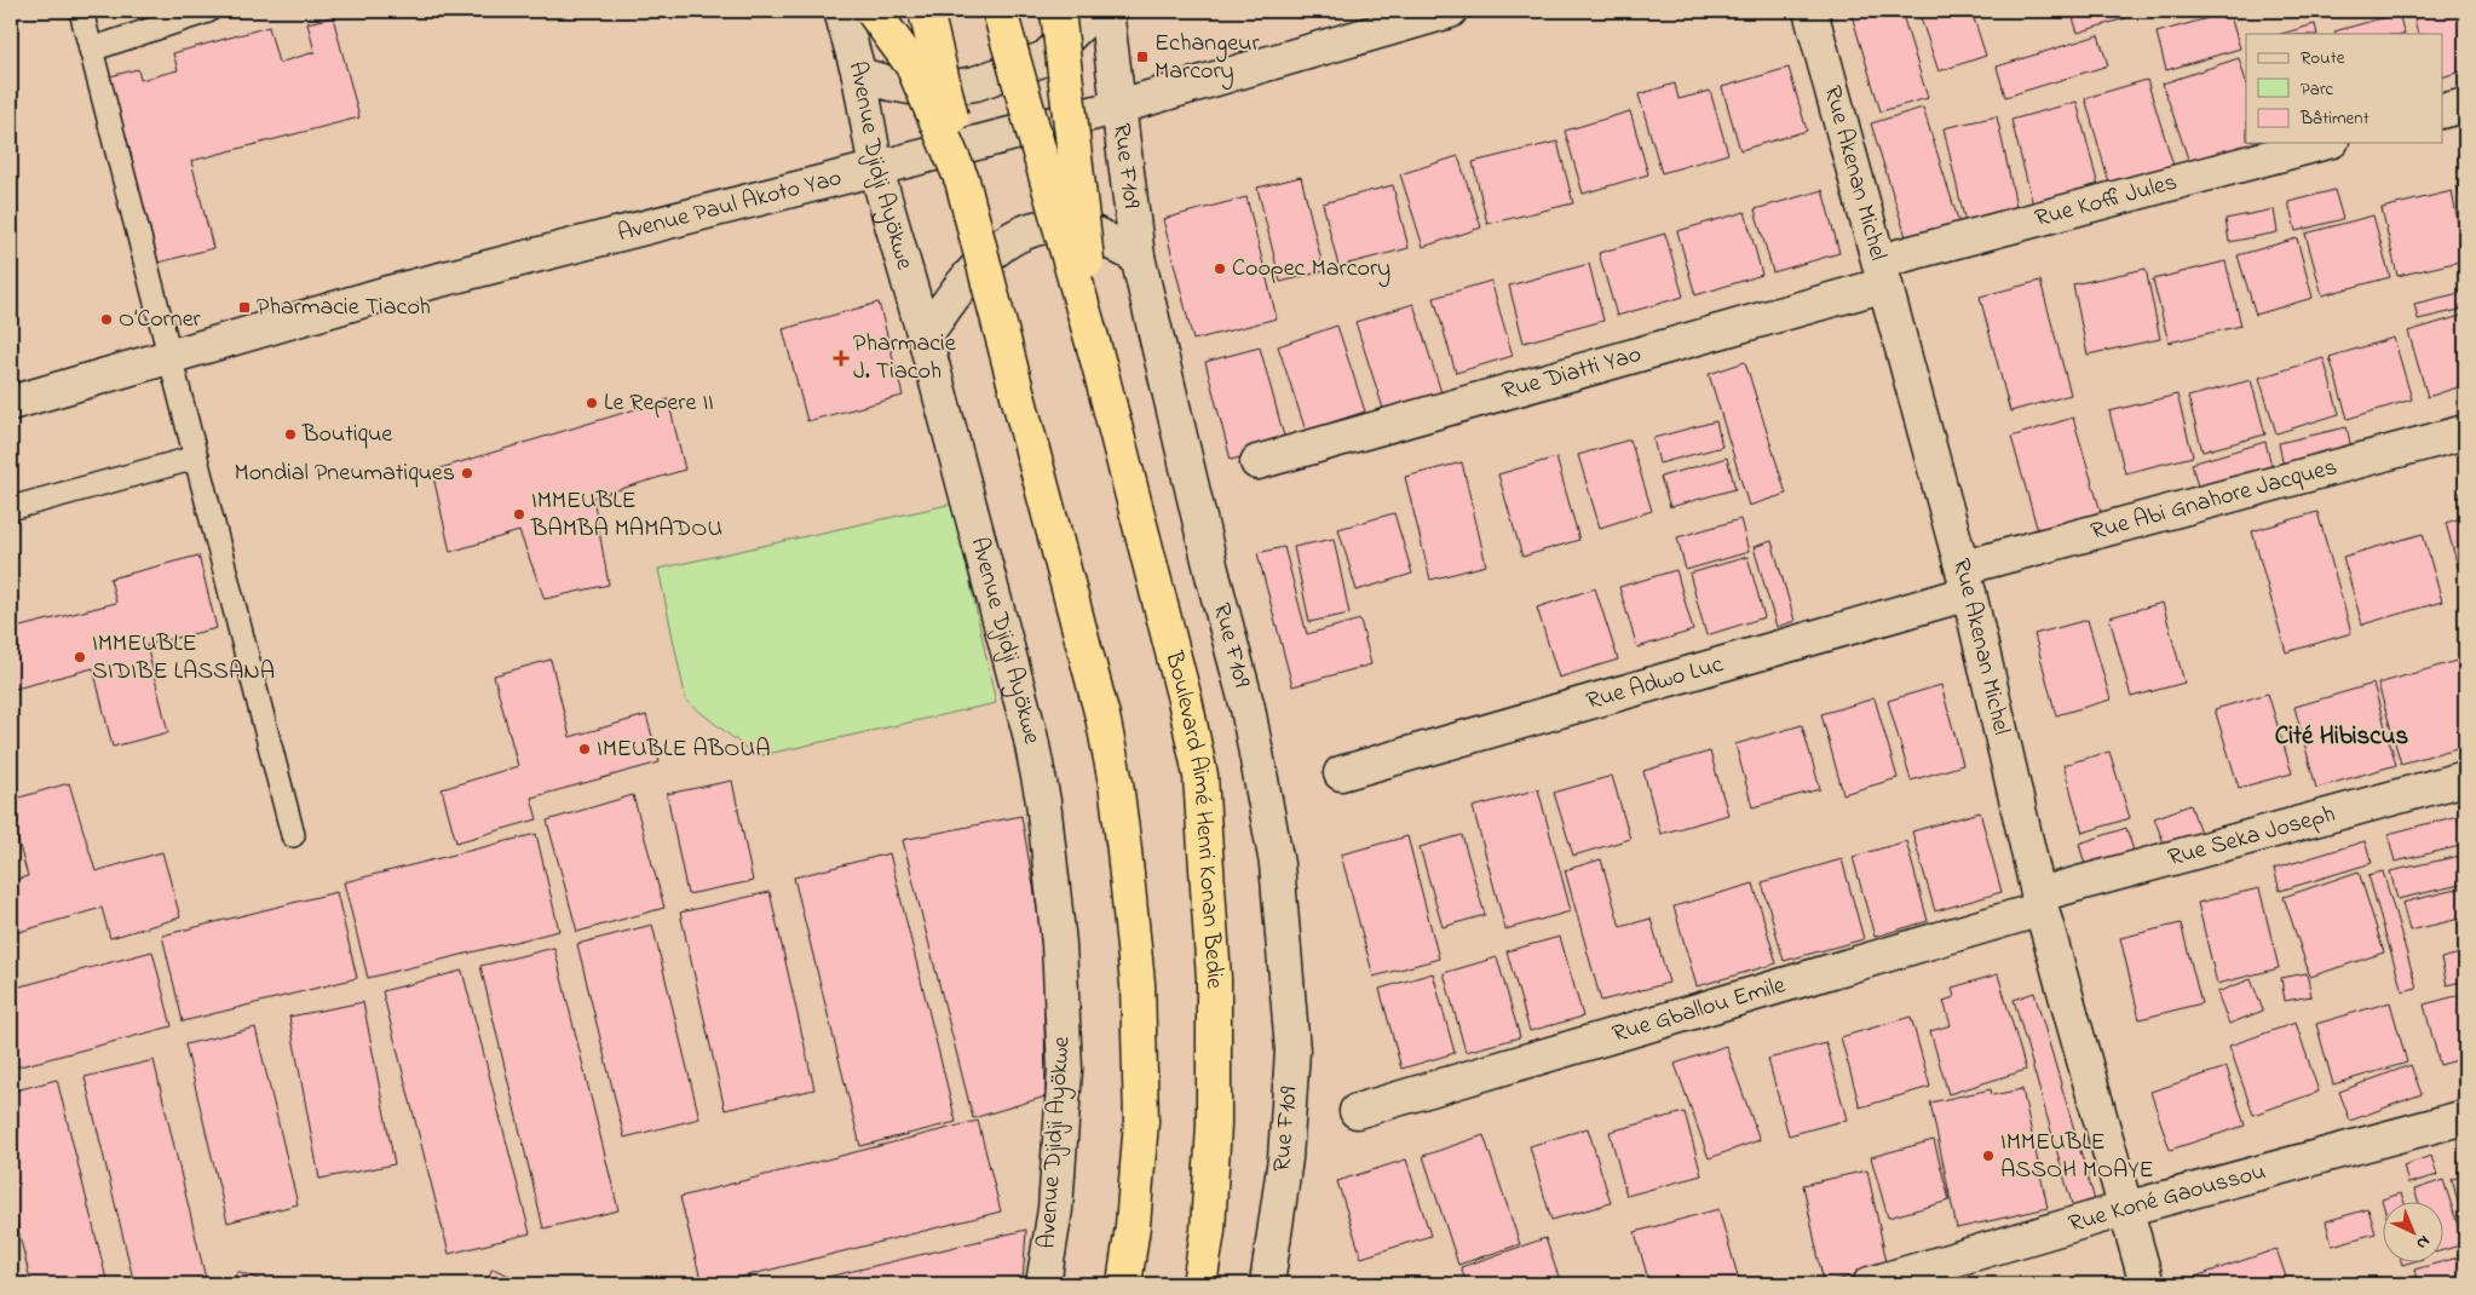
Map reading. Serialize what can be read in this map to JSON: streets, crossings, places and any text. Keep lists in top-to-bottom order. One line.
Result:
{"streets":{"highway":["Boulevard Aimé Henri Konan Bedie"],"street":["Avenue Djidji Ayökwe","Rue F109","Rue Akenan Michel","Rue Koffi Jules","Avenue Paul Akoto Yao","Rue Diatti Yao","Rue Abi Gnahore Jacques","Rue Adwo Luc","Rue Seka Joseph","Rue Gballou Emile","Rue Koné Gaoussou"]},"crossings":[["Avenue Djidji Ayökwe","Avenue Paul Akoto Yao"],["Rue F109","Avenue Paul Akoto Yao"],["Rue Akenan Michel","Rue Koffi Jules"],["Rue Akenan Michel","Rue Diatti Yao"],["Rue Akenan Michel","Rue Abi Gnahore Jacques"],["Rue Akenan Michel","Rue Adwo Luc"],["Rue Akenan Michel","Rue Seka Joseph"],["Rue Akenan Michel","Rue Gballou Emile"],["Rue Akenan Michel","Rue Koné Gaoussou"],["Rue Koffi Jules","Rue Diatti Yao"],["Rue Abi Gnahore Jacques","Rue Adwo Luc"],["Rue Seka Joseph","Rue Gballou Emile"]],"districts":["Cité Hibiscus"],"places":{"transit":["Echangeur Marcory","Pharmacie Tiacoh"],"other":["Coopec Marcory","O‘Corner","Le Repere II","Boutique","Mondial Pneumatiques","IMMEUBLE BAMBA MAMADOU","IMMEUBLE SIDIBE LASSANA","IMEUBLE ABOUA","IMMEUBLE ASSOH MOAYE"],"health":["Pharmacie J. Tiacoh"]},"legend":["Route","Parc","Bâtiment"],"north":"bottom right"}
